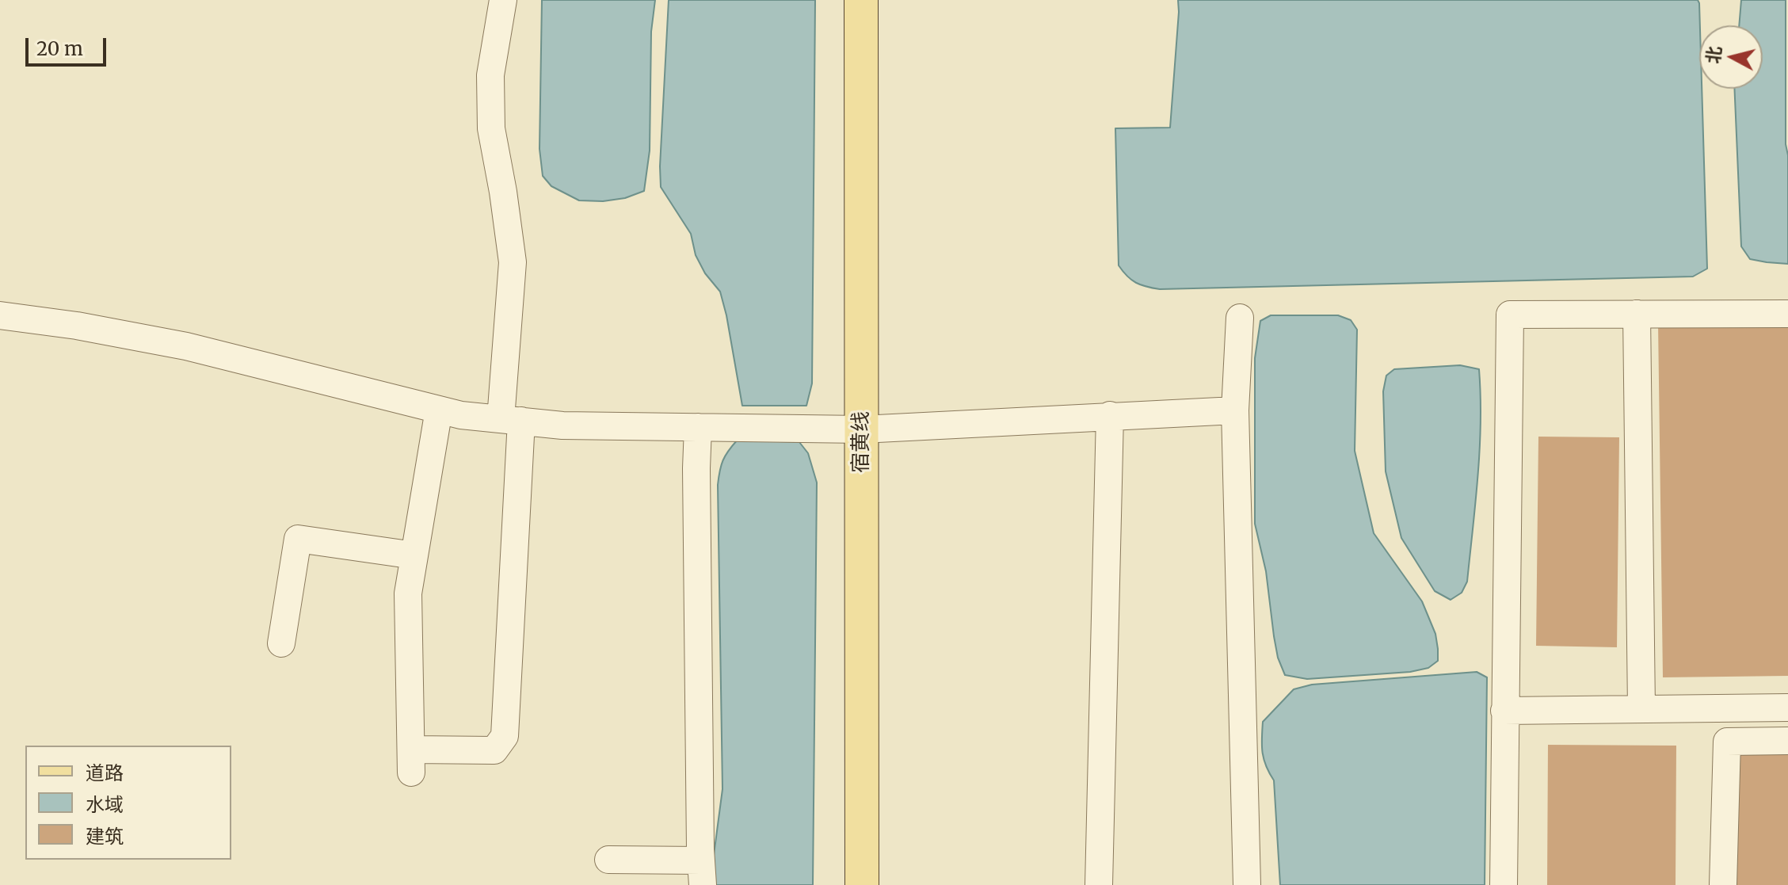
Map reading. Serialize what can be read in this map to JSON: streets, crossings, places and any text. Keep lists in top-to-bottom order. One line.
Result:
{"streets":{"main road":["宿黄线"]},"legend":["道路","水域","建筑"],"scale_bar":"20 m","north":"left"}
